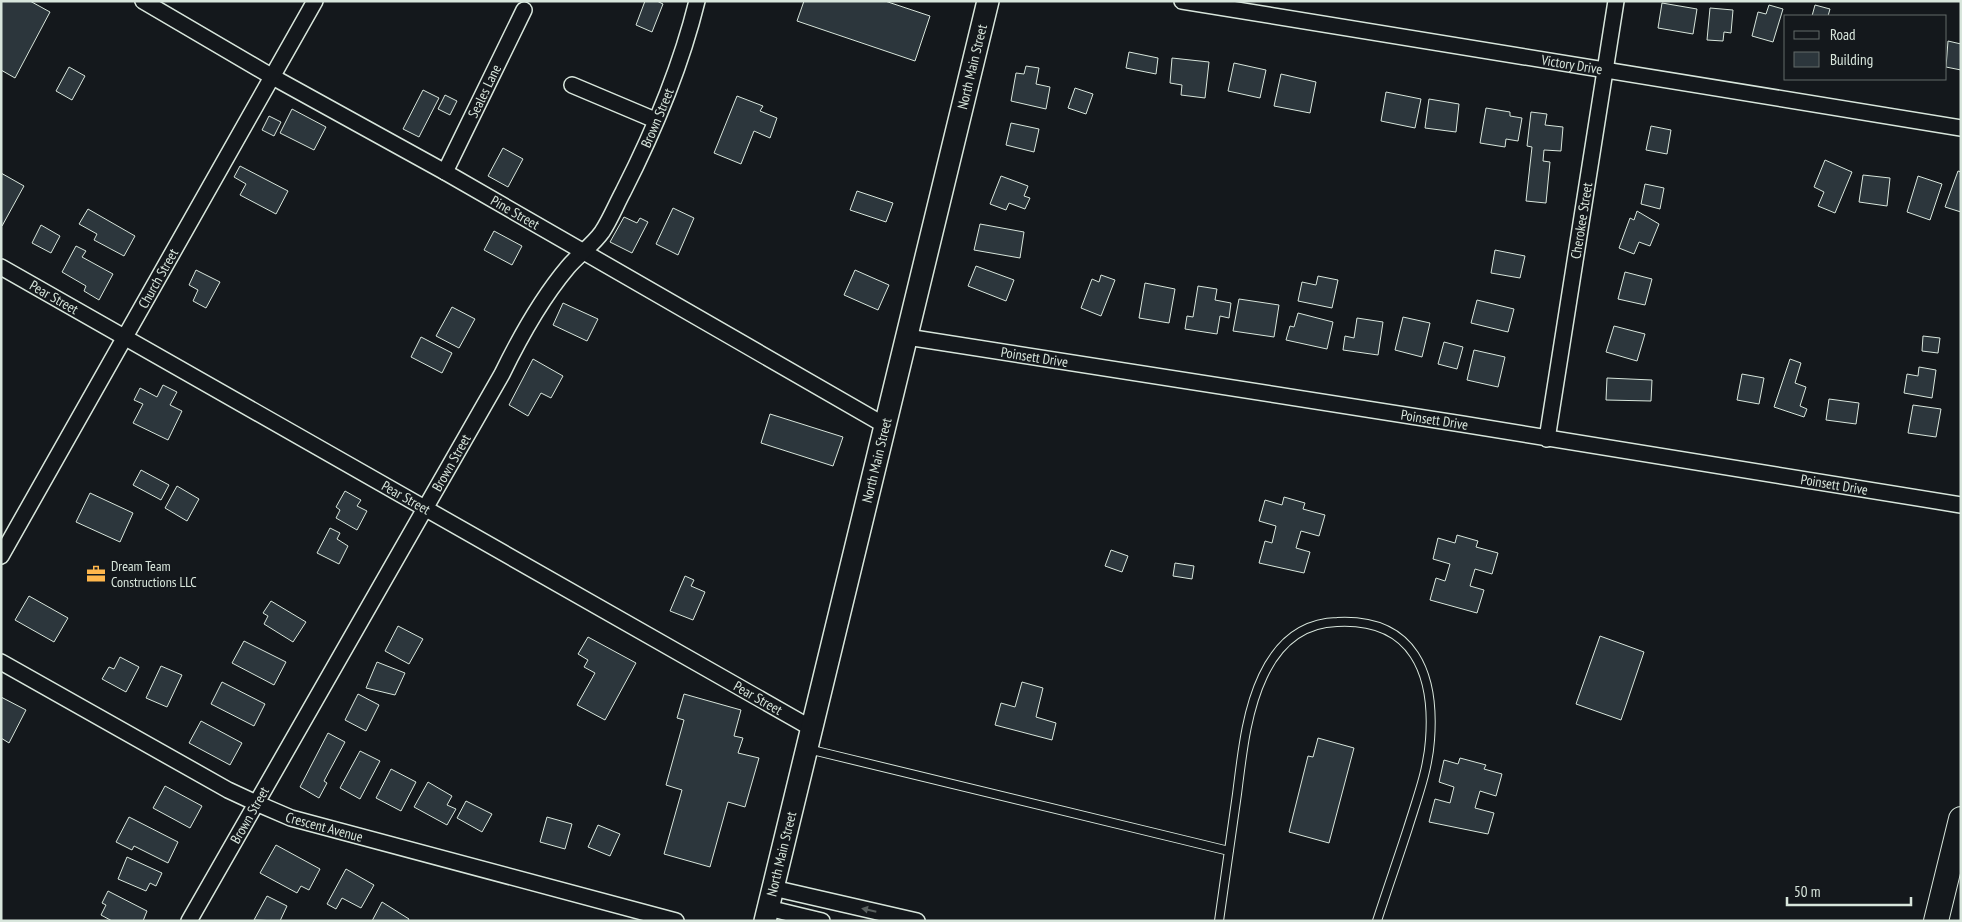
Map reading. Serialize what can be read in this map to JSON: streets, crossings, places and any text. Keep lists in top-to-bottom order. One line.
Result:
{"streets":{"main road":["North Main Street"],"street":["Victory Drive","Seales Lane","Brown Street","Pine Street","Cherokee Street","Church Street","Pear Street","Poinsett Drive","Crescent Avenue"]},"crossings":[["Victory Drive","Cherokee Street"],["North Main Street","Pine Street"],["North Main Street","Pear Street"],["North Main Street","Poinsett Drive"],["Seales Lane","Pine Street"],["Brown Street","Pine Street"],["Brown Street","Pear Street"],["Brown Street","Crescent Avenue"],["Pine Street","Church Street"],["Cherokee Street","Poinsett Drive"],["Church Street","Pear Street"]],"places":{"office":["Dream Team Constructions LLC"]},"legend":["Road","Building"],"scale_bar":"50 m"}
